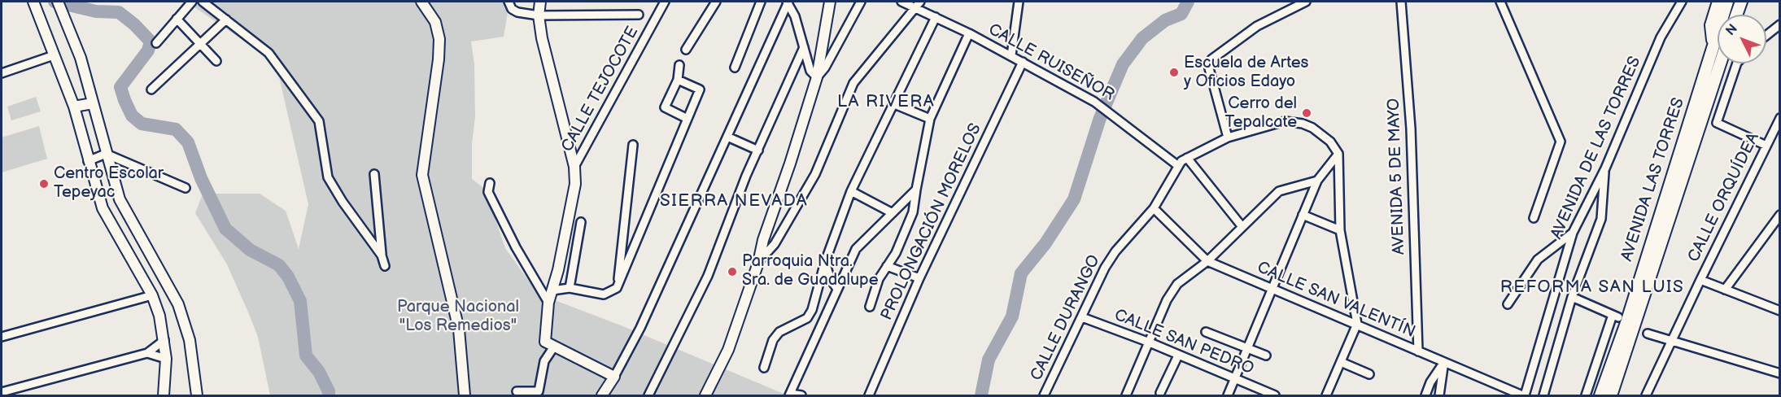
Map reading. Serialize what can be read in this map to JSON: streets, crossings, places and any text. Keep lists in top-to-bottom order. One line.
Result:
{"streets":{"highway":["AVENIDA LAS TORRES"],"street":["CALLE RUISEÑOR","CALLE TEJOCOTE","AVENIDA DE LAS TORRES","AVENIDA 5 DE MAYO","CALLE ORQUÍDEA","PROLONGACIÓN MORELOS","CALLE SAN VALENTÍN","CALLE DURANGO","CALLE SAN PEDRO"]},"crossings":[["CALLE RUISEÑOR","PROLONGACIÓN MORELOS"],["CALLE RUISEÑOR","CALLE DURANGO"],["AVENIDA DE LAS TORRES","CALLE SAN VALENTÍN"],["AVENIDA 5 DE MAYO","CALLE SAN VALENTÍN"],["CALLE SAN VALENTÍN","CALLE DURANGO"],["CALLE DURANGO","CALLE SAN PEDRO"]],"districts":["LA RIVERA","SIERRA NEVADA","REFORMA SAN LUIS"],"parks":["Parque Nacional \"Los Remedios\""],"places":["Escuela de Artes y Oficios Edayo","Cerro del Tepalcate","Centro Escolar Tepeyac","Parroquia Ntra. Sra. de Guadalupe"],"north":"top left"}
